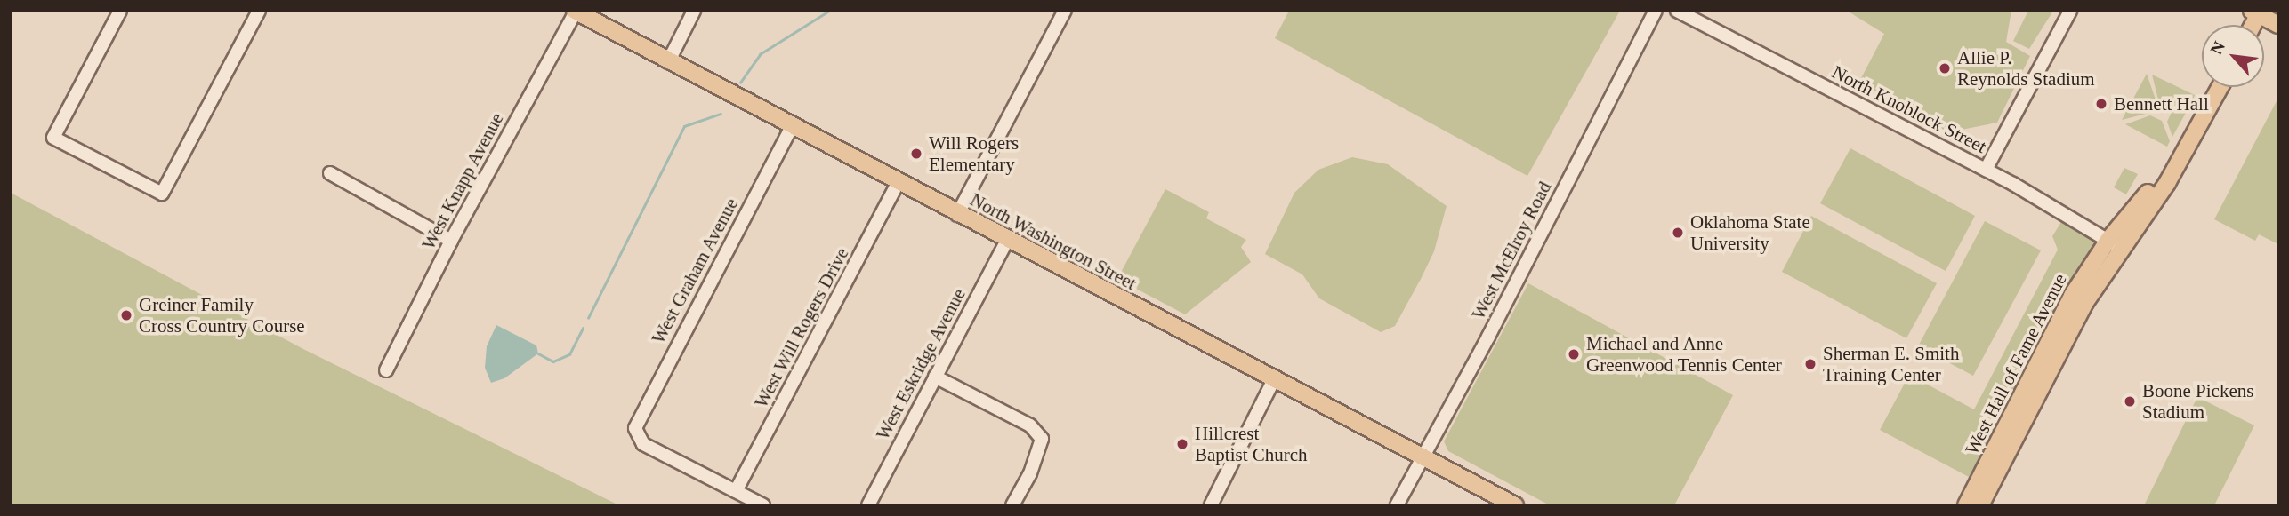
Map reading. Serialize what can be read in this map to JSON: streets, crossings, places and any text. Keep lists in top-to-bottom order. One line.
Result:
{"streets":{"main road":["North Washington Street","West Hall of Fame Avenue"],"street":["North Knoblock Street","West Knapp Avenue","West McElroy Road","West Graham Avenue","West Will Rogers Drive","West Eskridge Avenue"]},"crossings":[["North Knoblock Street","West Hall of Fame Avenue"],["West Knapp Avenue","North Washington Street"],["North Washington Street","West McElroy Road"],["North Washington Street","West Graham Avenue"],["North Washington Street","West Will Rogers Drive"],["North Washington Street","West Eskridge Avenue"],["West Graham Avenue","West Will Rogers Drive"]],"places":["Allie P. Reynolds Stadium","Bennett Hall","Will Rogers Elementary","Oklahoma State University","Greiner Family Cross Country Course","Michael and Anne Greenwood Tennis Center","Sherman E. Smith Training Center","Boone Pickens Stadium","Hillcrest Baptist Church"],"north":"top left"}
